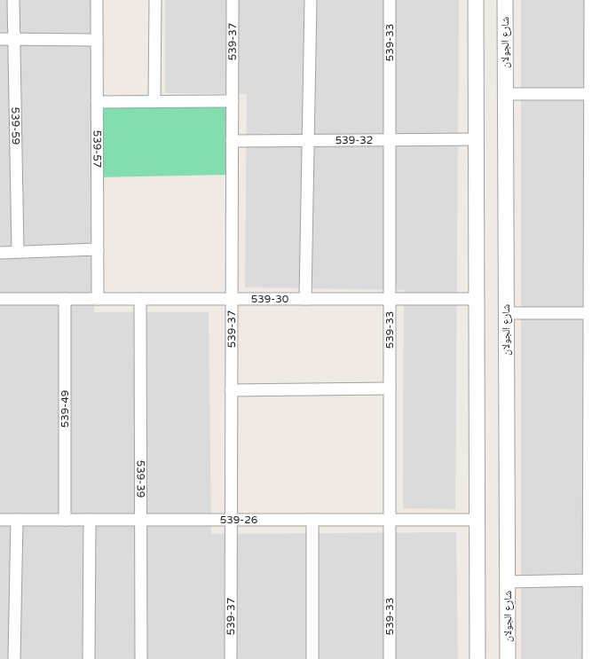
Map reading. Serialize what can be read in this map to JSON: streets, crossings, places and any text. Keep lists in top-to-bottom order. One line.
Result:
{"streets":{"street":["539-37","539-33","شارع الجولان","539-59","539-32","539-57","539-30","539-49","539-39","539-26"]},"crossings":[["539-37","539-32"],["539-37","539-30"],["539-37","539-26"],["539-33","539-32"],["539-33","539-30"],["539-33","539-26"],["539-57","539-30"],["539-30","539-49"],["539-30","539-39"],["539-49","539-26"],["539-39","539-26"]]}
